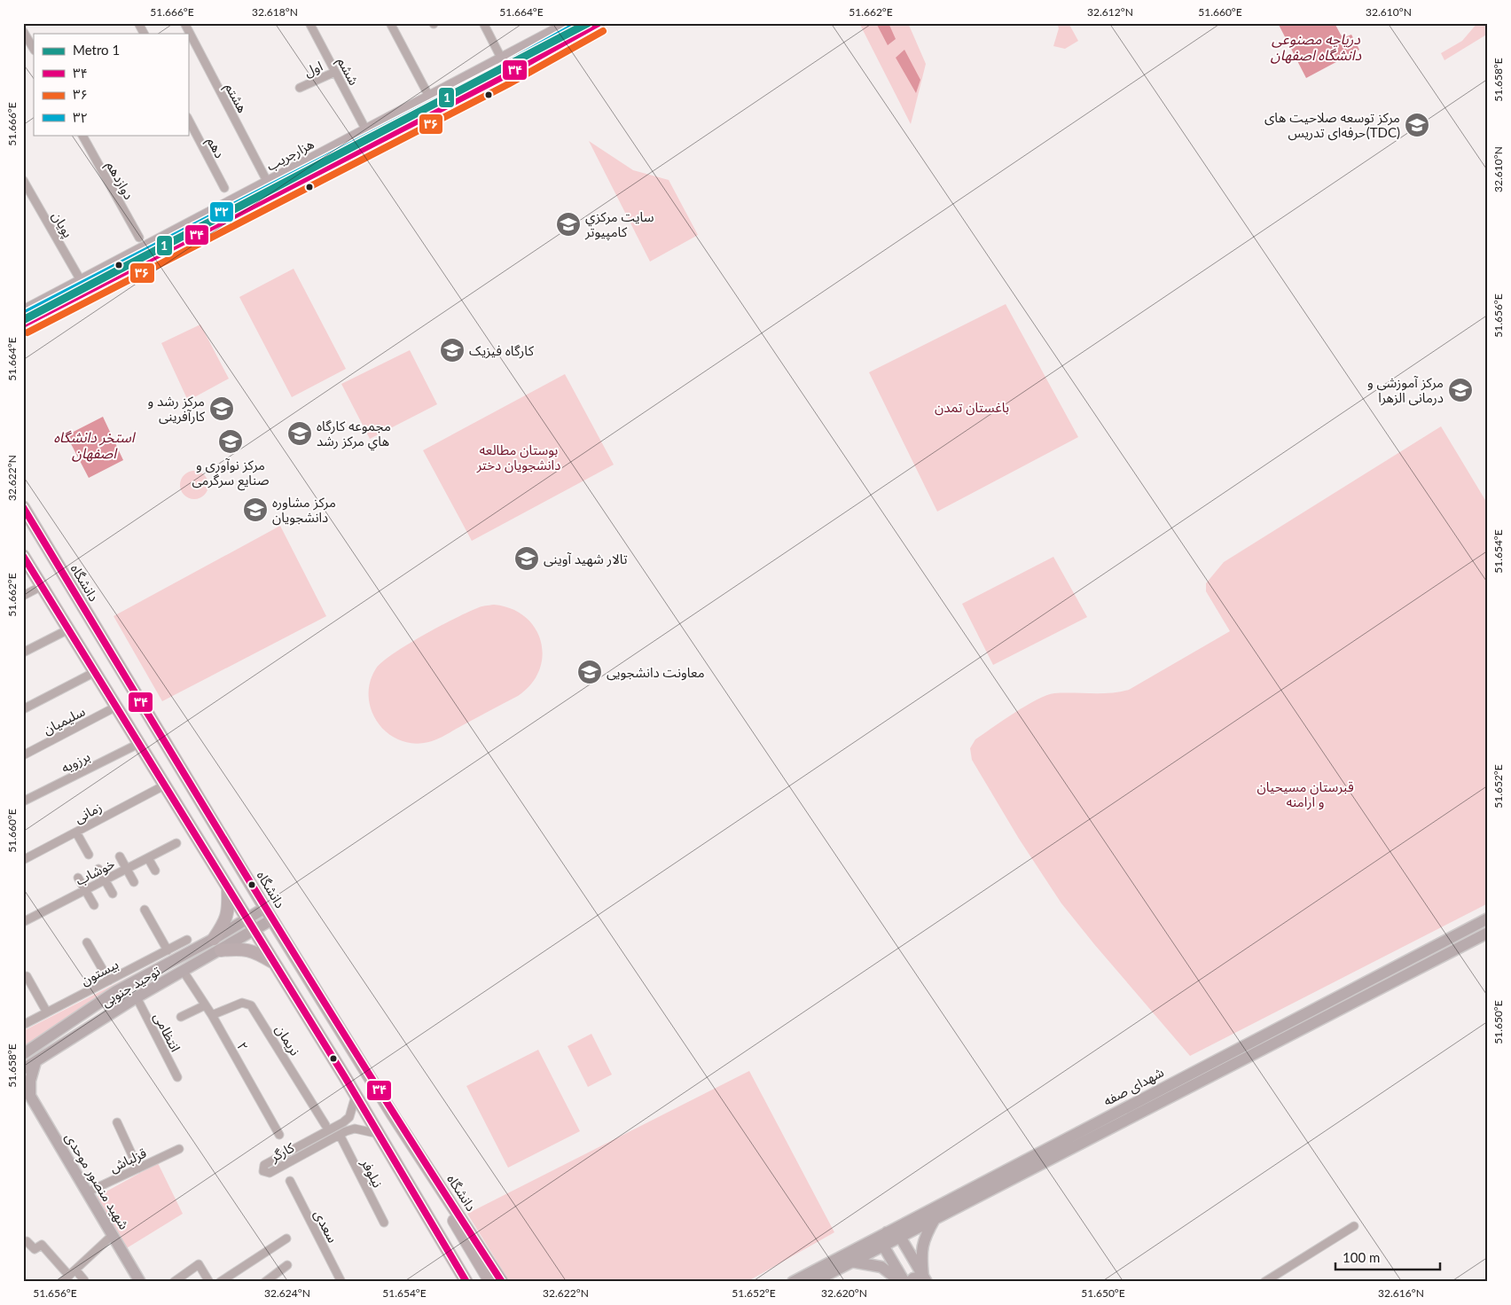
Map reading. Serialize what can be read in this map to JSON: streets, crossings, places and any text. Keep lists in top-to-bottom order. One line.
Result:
{"streets":{"main road":["هزارجریب","دانشگاه","توحید جنوبی","شهدای صفه","شهید منصور موحدی"],"street":["اول","ششم","هشتم","دهم","دوازدهم","پویان","سلیمیان","برزویه","زمانی","خوشاب","بیستون","انتظامی","نریمان","۲","کارگر","قزلباش","نیلوفر","سعدی"]},"crossings":[["اول","ششم"],["ششم","هزارجریب"],["هشتم","هزارجریب"],["هزارجریب","پویان"],["دانشگاه","توحید جنوبی"],["توحید جنوبی","انتظامی"],["توحید جنوبی","۲"],["نریمان","۲"],["کارگر","نیلوفر"],["قزلباش","شهید منصور موحدی"]],"water":["دریاچه مصنوعی دانشگاه اصفهان","استخر دانشگاه اصفهان"],"parks":["باغستان تمدن","بوستان مطالعه دانشجویان دختر","قبرستان مسیحیان و ارامنه"],"places":{"school or university":["مرکز توسعه صلاحیت های حرفه‌ای تدریس(TDC)","سايت مرکزي کامپيوتر","کارگاه فیزیک","مرکز آموزشی و درمانی الزهرا","مرکز رشد و کارآفرینی","مجموعه کارگاه هاي مرکز رشد","مرکز نوآوری و صنایع سرگرمی","مرکز مشاوره دانشجویان","تالار شهید آوینی","معاونت دانشجویی"]},"lines":["metro line 1","transit line ۳۴","transit line ۳۲","transit line ۳۶"],"legend":["Metro 1","۳۴","۳۶","۳۲"],"scale_bar":"100 m","coordinates":["51.666°E","32.618°N","51.664°E","51.662°E","32.612°N","51.660°E","32.610°N","51.658°E","51.656°E","32.622°N","51.654°E","51.652°E","51.650°E","32.624°N","32.620°N","32.616°N"]}
